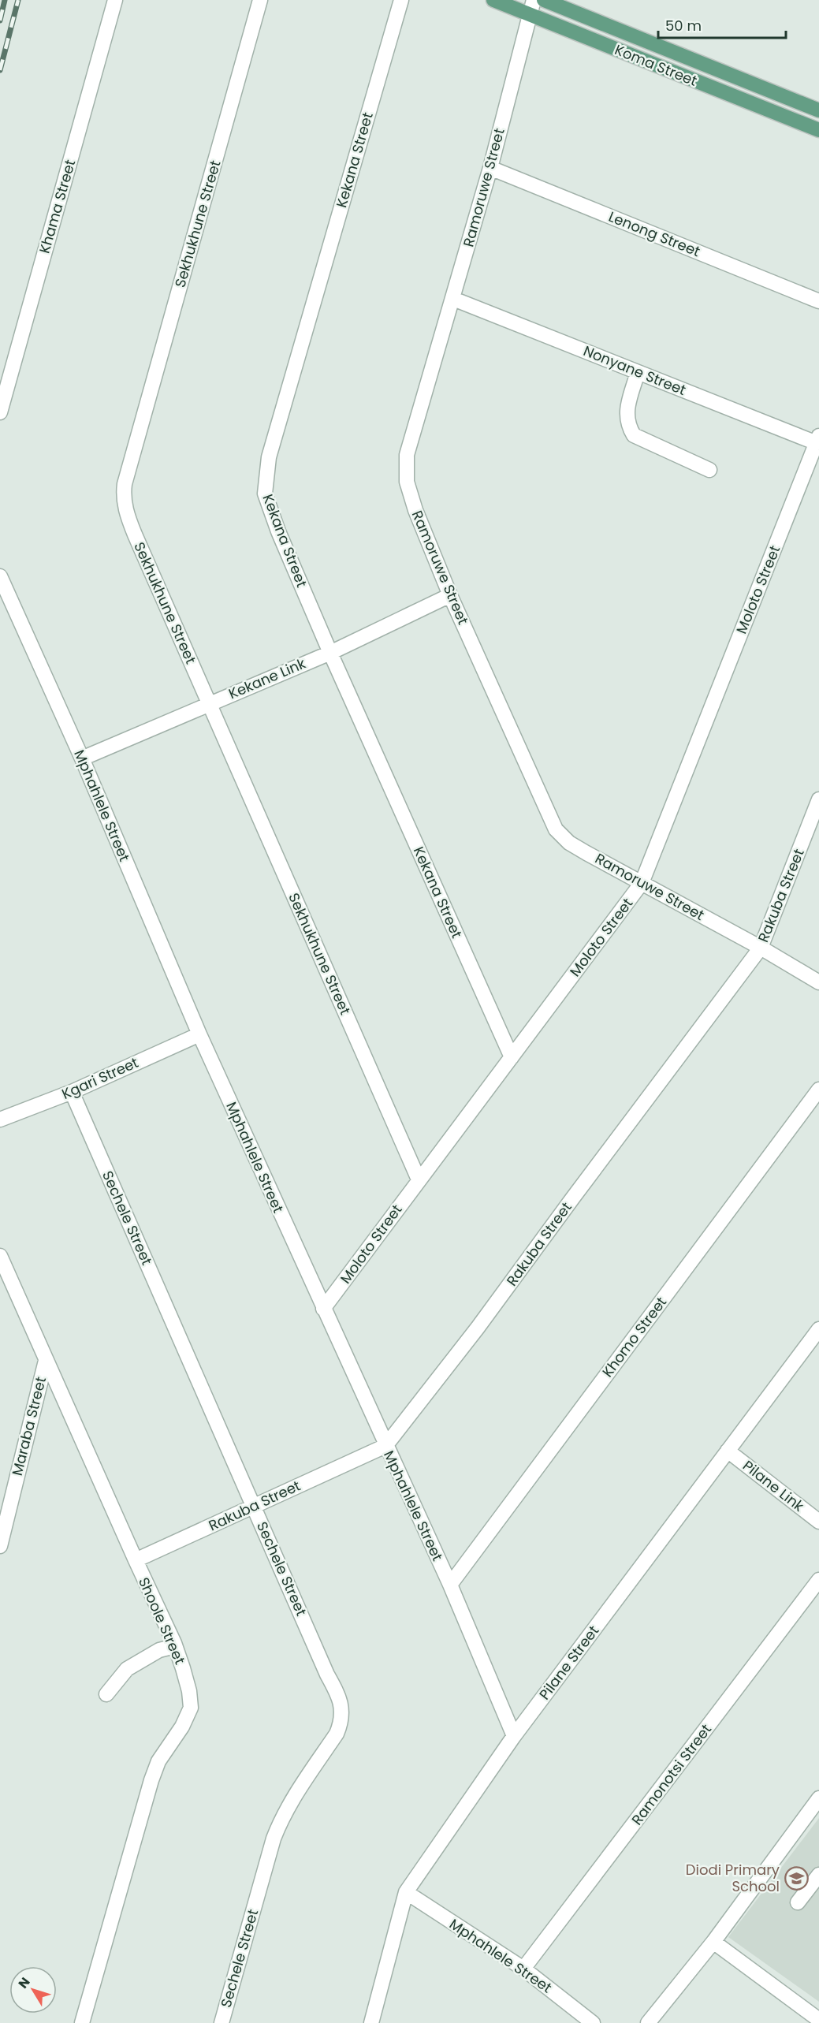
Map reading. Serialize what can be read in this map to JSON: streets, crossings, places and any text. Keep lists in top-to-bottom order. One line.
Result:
{"streets":{"main road":["Koma Street"],"street":["Kekana Street","Ramoruwe Street","Khama Street","Sekhukhune Street","Lenong Street","Nonyane Street","Moloto Street","Kekane Link","Mphahlele Street","Rakuba Street","Kgari Street","Sechele Street","Khomo Street","Maraba Street","Pilane Link","Shoole Street","Pilane Street","Ramonotsi Street"]},"crossings":[["Koma Street","Ramoruwe Street"],["Kekana Street","Moloto Street"],["Kekana Street","Kekane Link"],["Ramoruwe Street","Lenong Street"],["Ramoruwe Street","Nonyane Street"],["Ramoruwe Street","Moloto Street"],["Ramoruwe Street","Kekane Link"],["Ramoruwe Street","Rakuba Street"],["Sekhukhune Street","Moloto Street"],["Sekhukhune Street","Kekane Link"],["Nonyane Street","Moloto Street"],["Moloto Street","Mphahlele Street"],["Kekane Link","Mphahlele Street"],["Mphahlele Street","Rakuba Street"],["Mphahlele Street","Kgari Street"],["Mphahlele Street","Khomo Street"],["Mphahlele Street","Pilane Street"],["Mphahlele Street","Ramonotsi Street"],["Rakuba Street","Sechele Street"],["Rakuba Street","Shoole Street"],["Kgari Street","Sechele Street"],["Maraba Street","Shoole Street"],["Pilane Link","Pilane Street"]],"places":{"school or university":["Diodi Primary School"]},"scale_bar":"50 m","north":"top left"}
